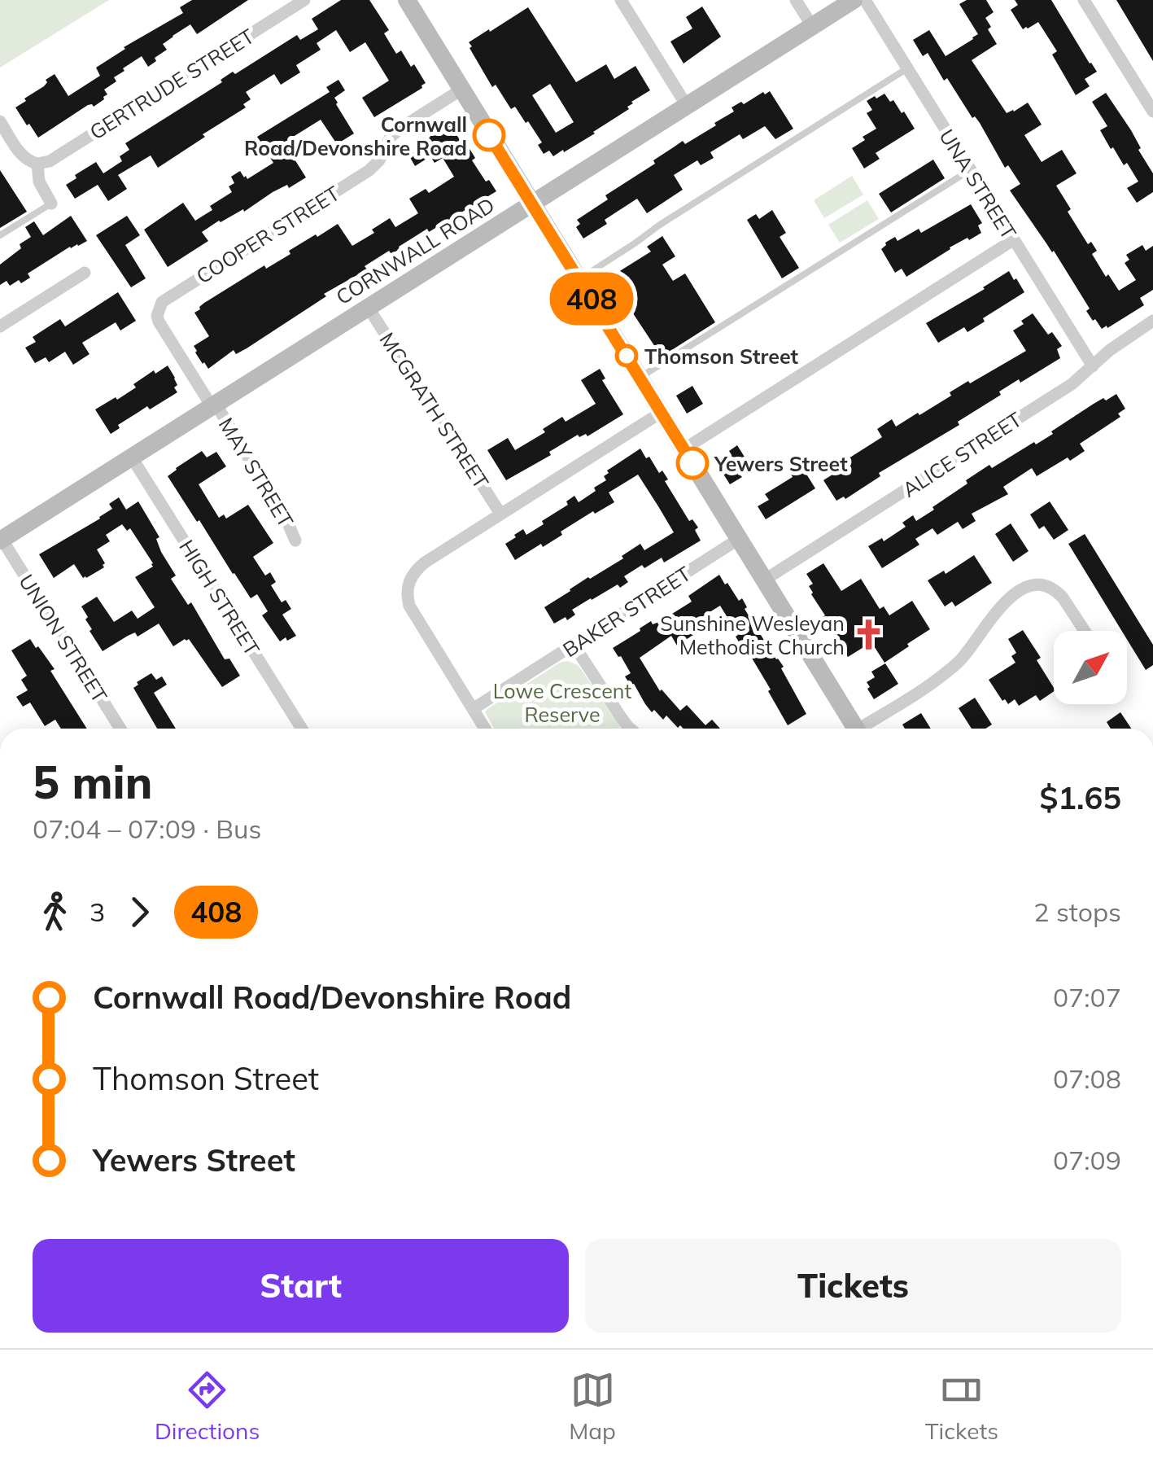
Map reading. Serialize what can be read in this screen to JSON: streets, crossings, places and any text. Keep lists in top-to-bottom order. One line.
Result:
{"streets":{"main road":["CORNWALL ROAD"],"street":["GERTRUDE STREET","UNA STREET","COOPER STREET","MCGRATH STREET","ALICE STREET","MAY STREET","HIGH STREET","BAKER STREET","UNION STREET"]},"crossings":[["UNA STREET","ALICE STREET"],["COOPER STREET","CORNWALL ROAD"],["COOPER STREET","MAY STREET"],["CORNWALL ROAD","MCGRATH STREET"],["CORNWALL ROAD","MAY STREET"],["CORNWALL ROAD","HIGH STREET"],["CORNWALL ROAD","UNION STREET"]],"parks":["Lowe Crescent Reserve"],"places":{"other":["Cornwall Road/Devonshire Road","Thomson Street","Yewers Street"],"church":["Sunshine Wesleyan Methodist Church"]},"lines":["bus line 408"],"north":"top right","page":{"on_map":"408","heading":["5 min","07:04 – 07:09 · Bus","$1.65"],"legs":["3","408","2 stops"],"list":[{"name":"Cornwall Road/Devonshire Road","value":"07:07"},{"name":"Thomson Street","value":"07:08"},{"name":"Yewers Street","value":"07:09"}],"buttons":["Start","Tickets"],"tabs":["Directions","Map","Tickets"]}}
